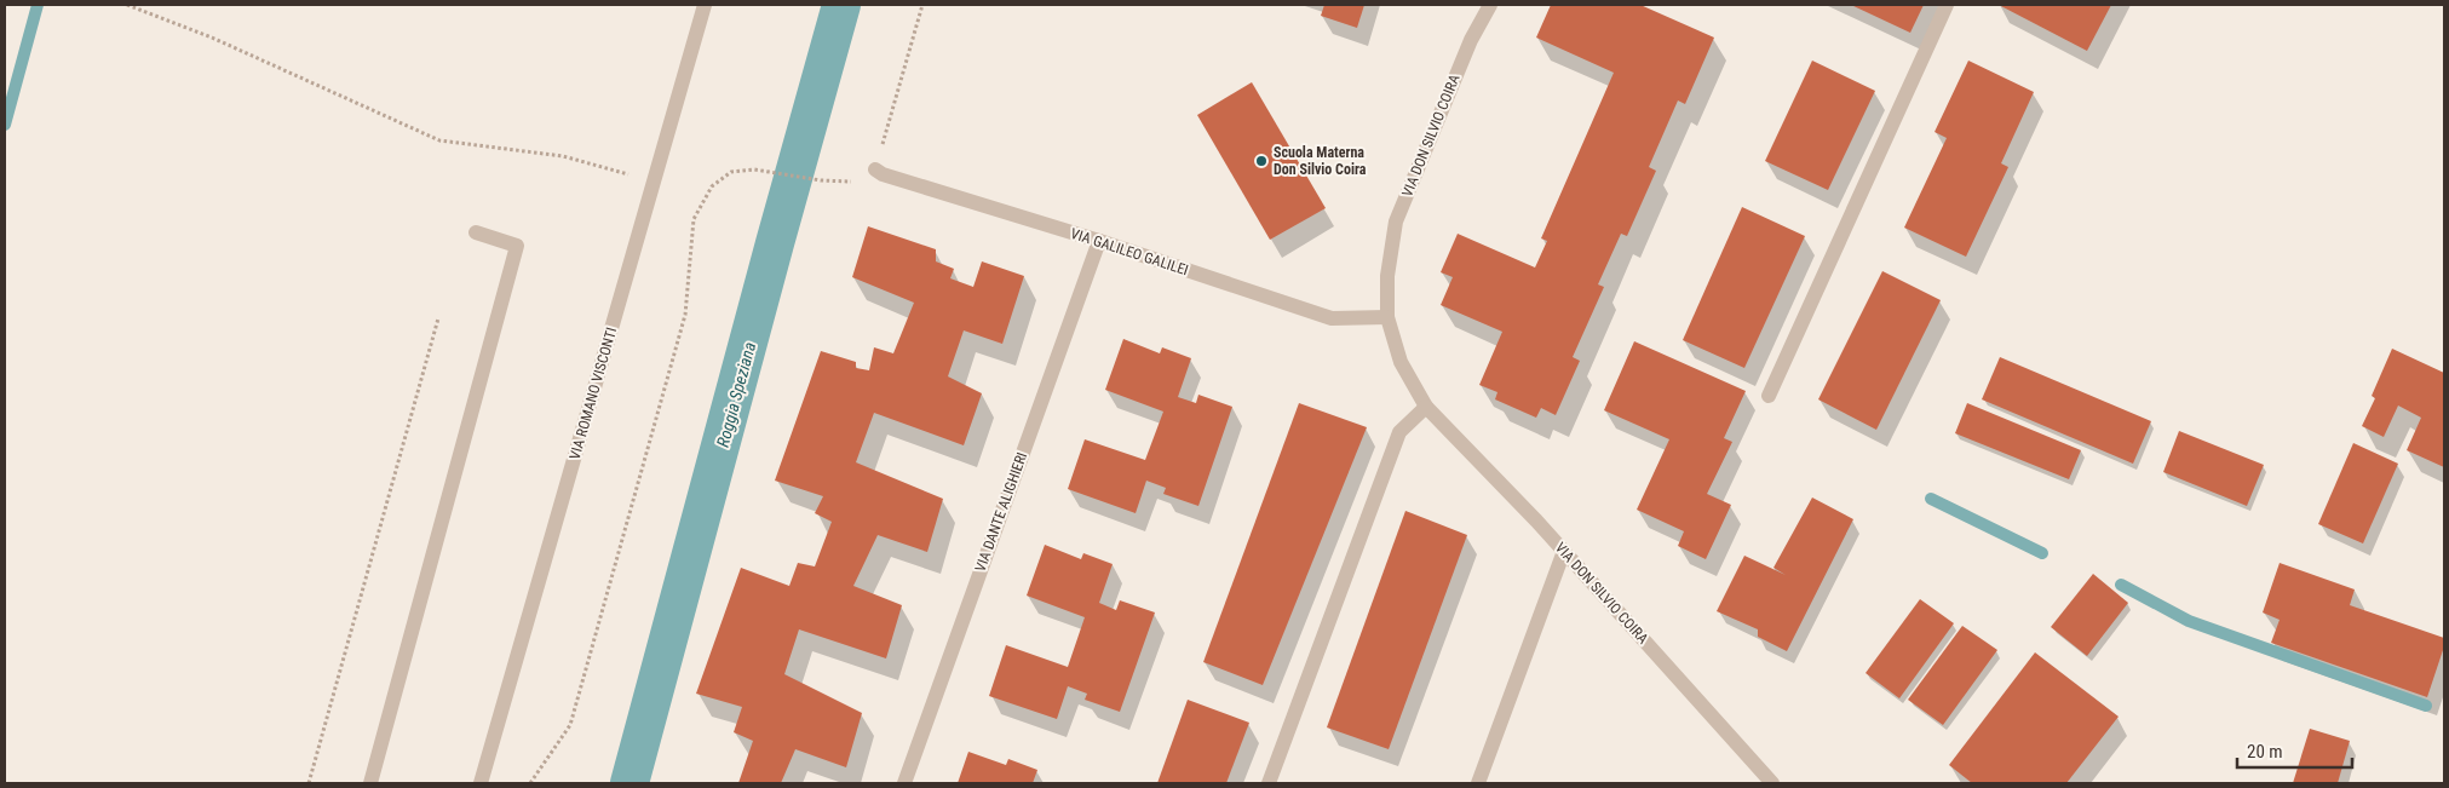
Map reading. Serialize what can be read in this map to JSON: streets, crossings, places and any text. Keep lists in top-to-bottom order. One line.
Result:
{"streets":{"street":["VIA DON SILVIO COIRA","VIA GALILEO GALILEI","VIA ROMANO VISCONTI","VIA DANTE ALIGHIERI"]},"crossings":[["VIA DON SILVIO COIRA","VIA GALILEO GALILEI"],["VIA GALILEO GALILEI","VIA DANTE ALIGHIERI"]],"water":["Roggia Speziana"],"places":["Scuola Materna Don Silvio Coira"],"scale_bar":"20 m"}
